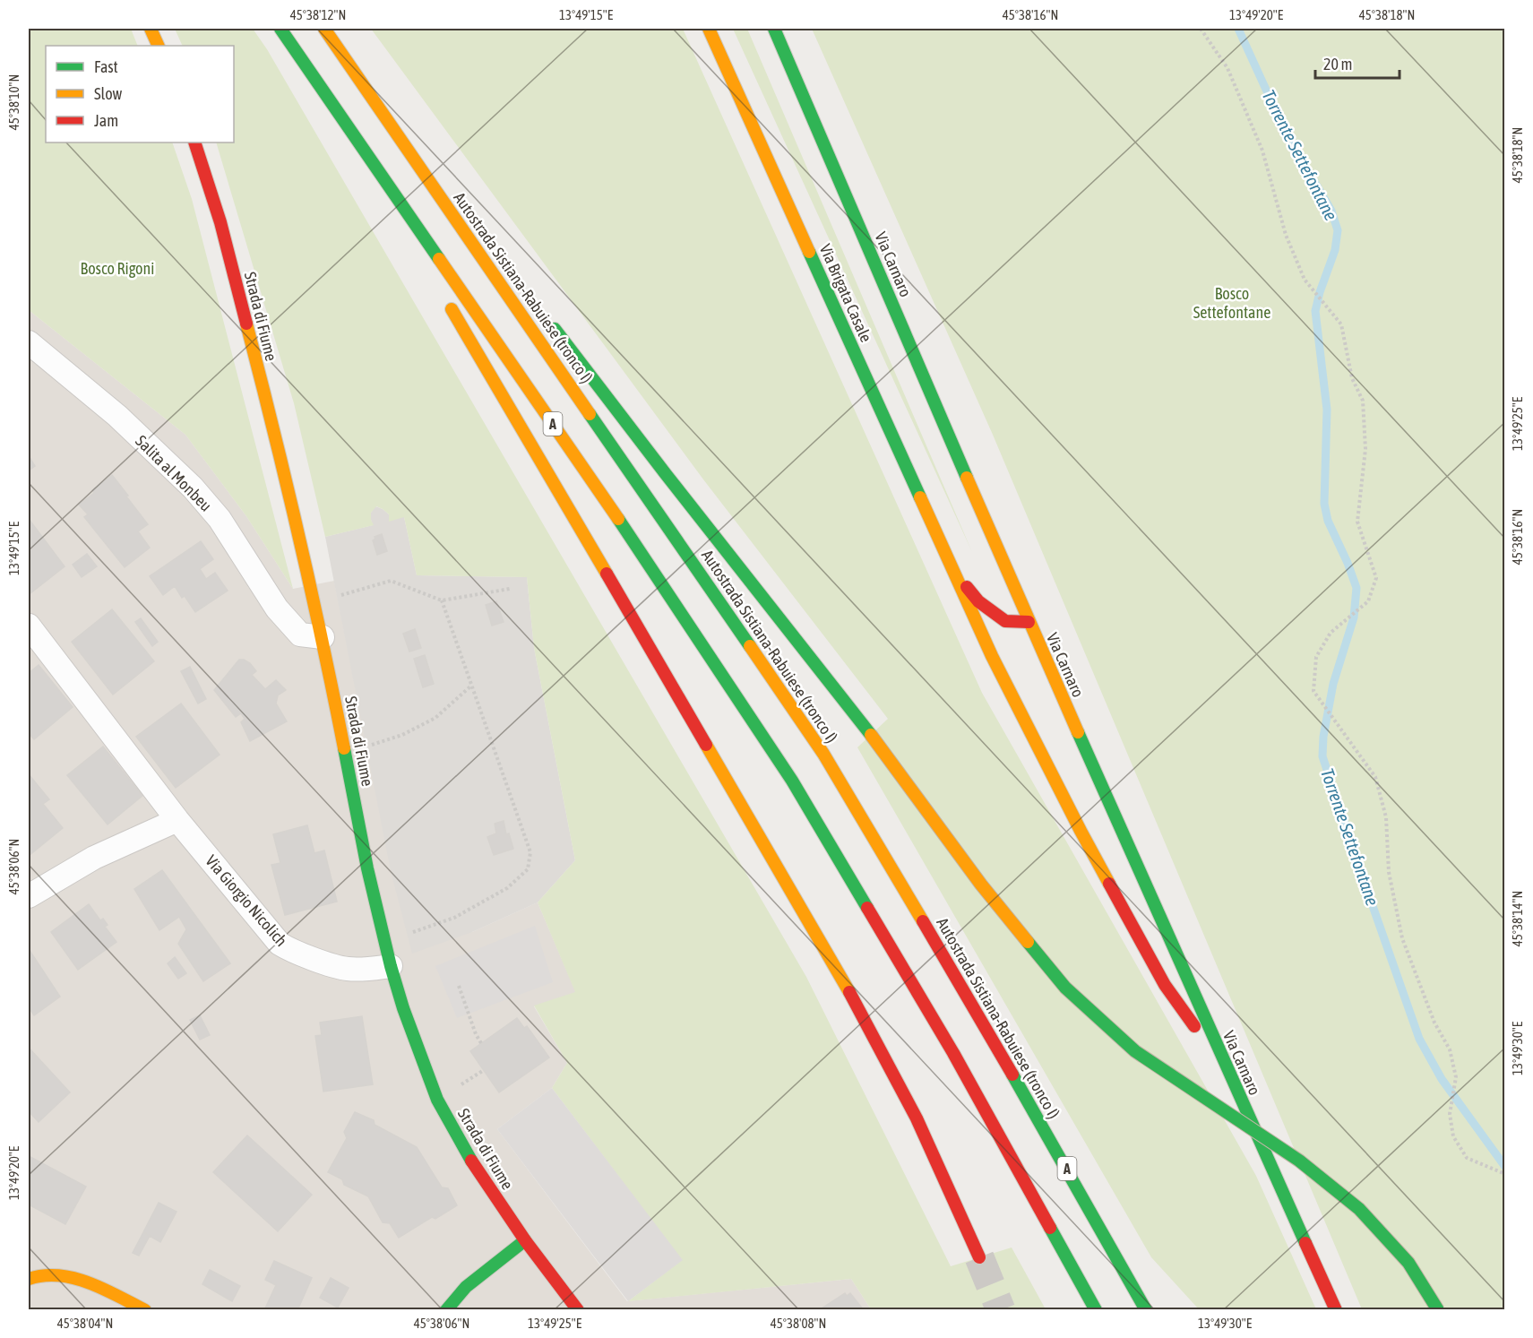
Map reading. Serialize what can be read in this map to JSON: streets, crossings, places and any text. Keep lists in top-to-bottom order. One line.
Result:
{"streets":{"main road":["Via Carnaro","Autostrada Sistiana-Rabuiese (tronco I)","Via Brigata Casale","Strada di Fiume","A"],"street":["Salita al Monbeu","Via Giorgio Nicolich"]},"crossings":[["Via Carnaro","Via Brigata Casale"],["Strada di Fiume","Salita al Monbeu"],["Strada di Fiume","Via Giorgio Nicolich"]],"water":["Torrente Settefontane"],"parks":["Bosco Rigoni","Bosco Settefontane"],"legend":["Fast","Slow","Jam"],"scale_bar":"20 m","coordinates":["45°38'12\"N","13°49'15\"E","45°38'16\"N","13°49'20\"E","45°38'18\"N","45°38'10\"N","13°49'25\"E","45°38'06\"N","45°38'14\"N","13°49'30\"E","45°38'04\"N","45°38'08\"N"]}
